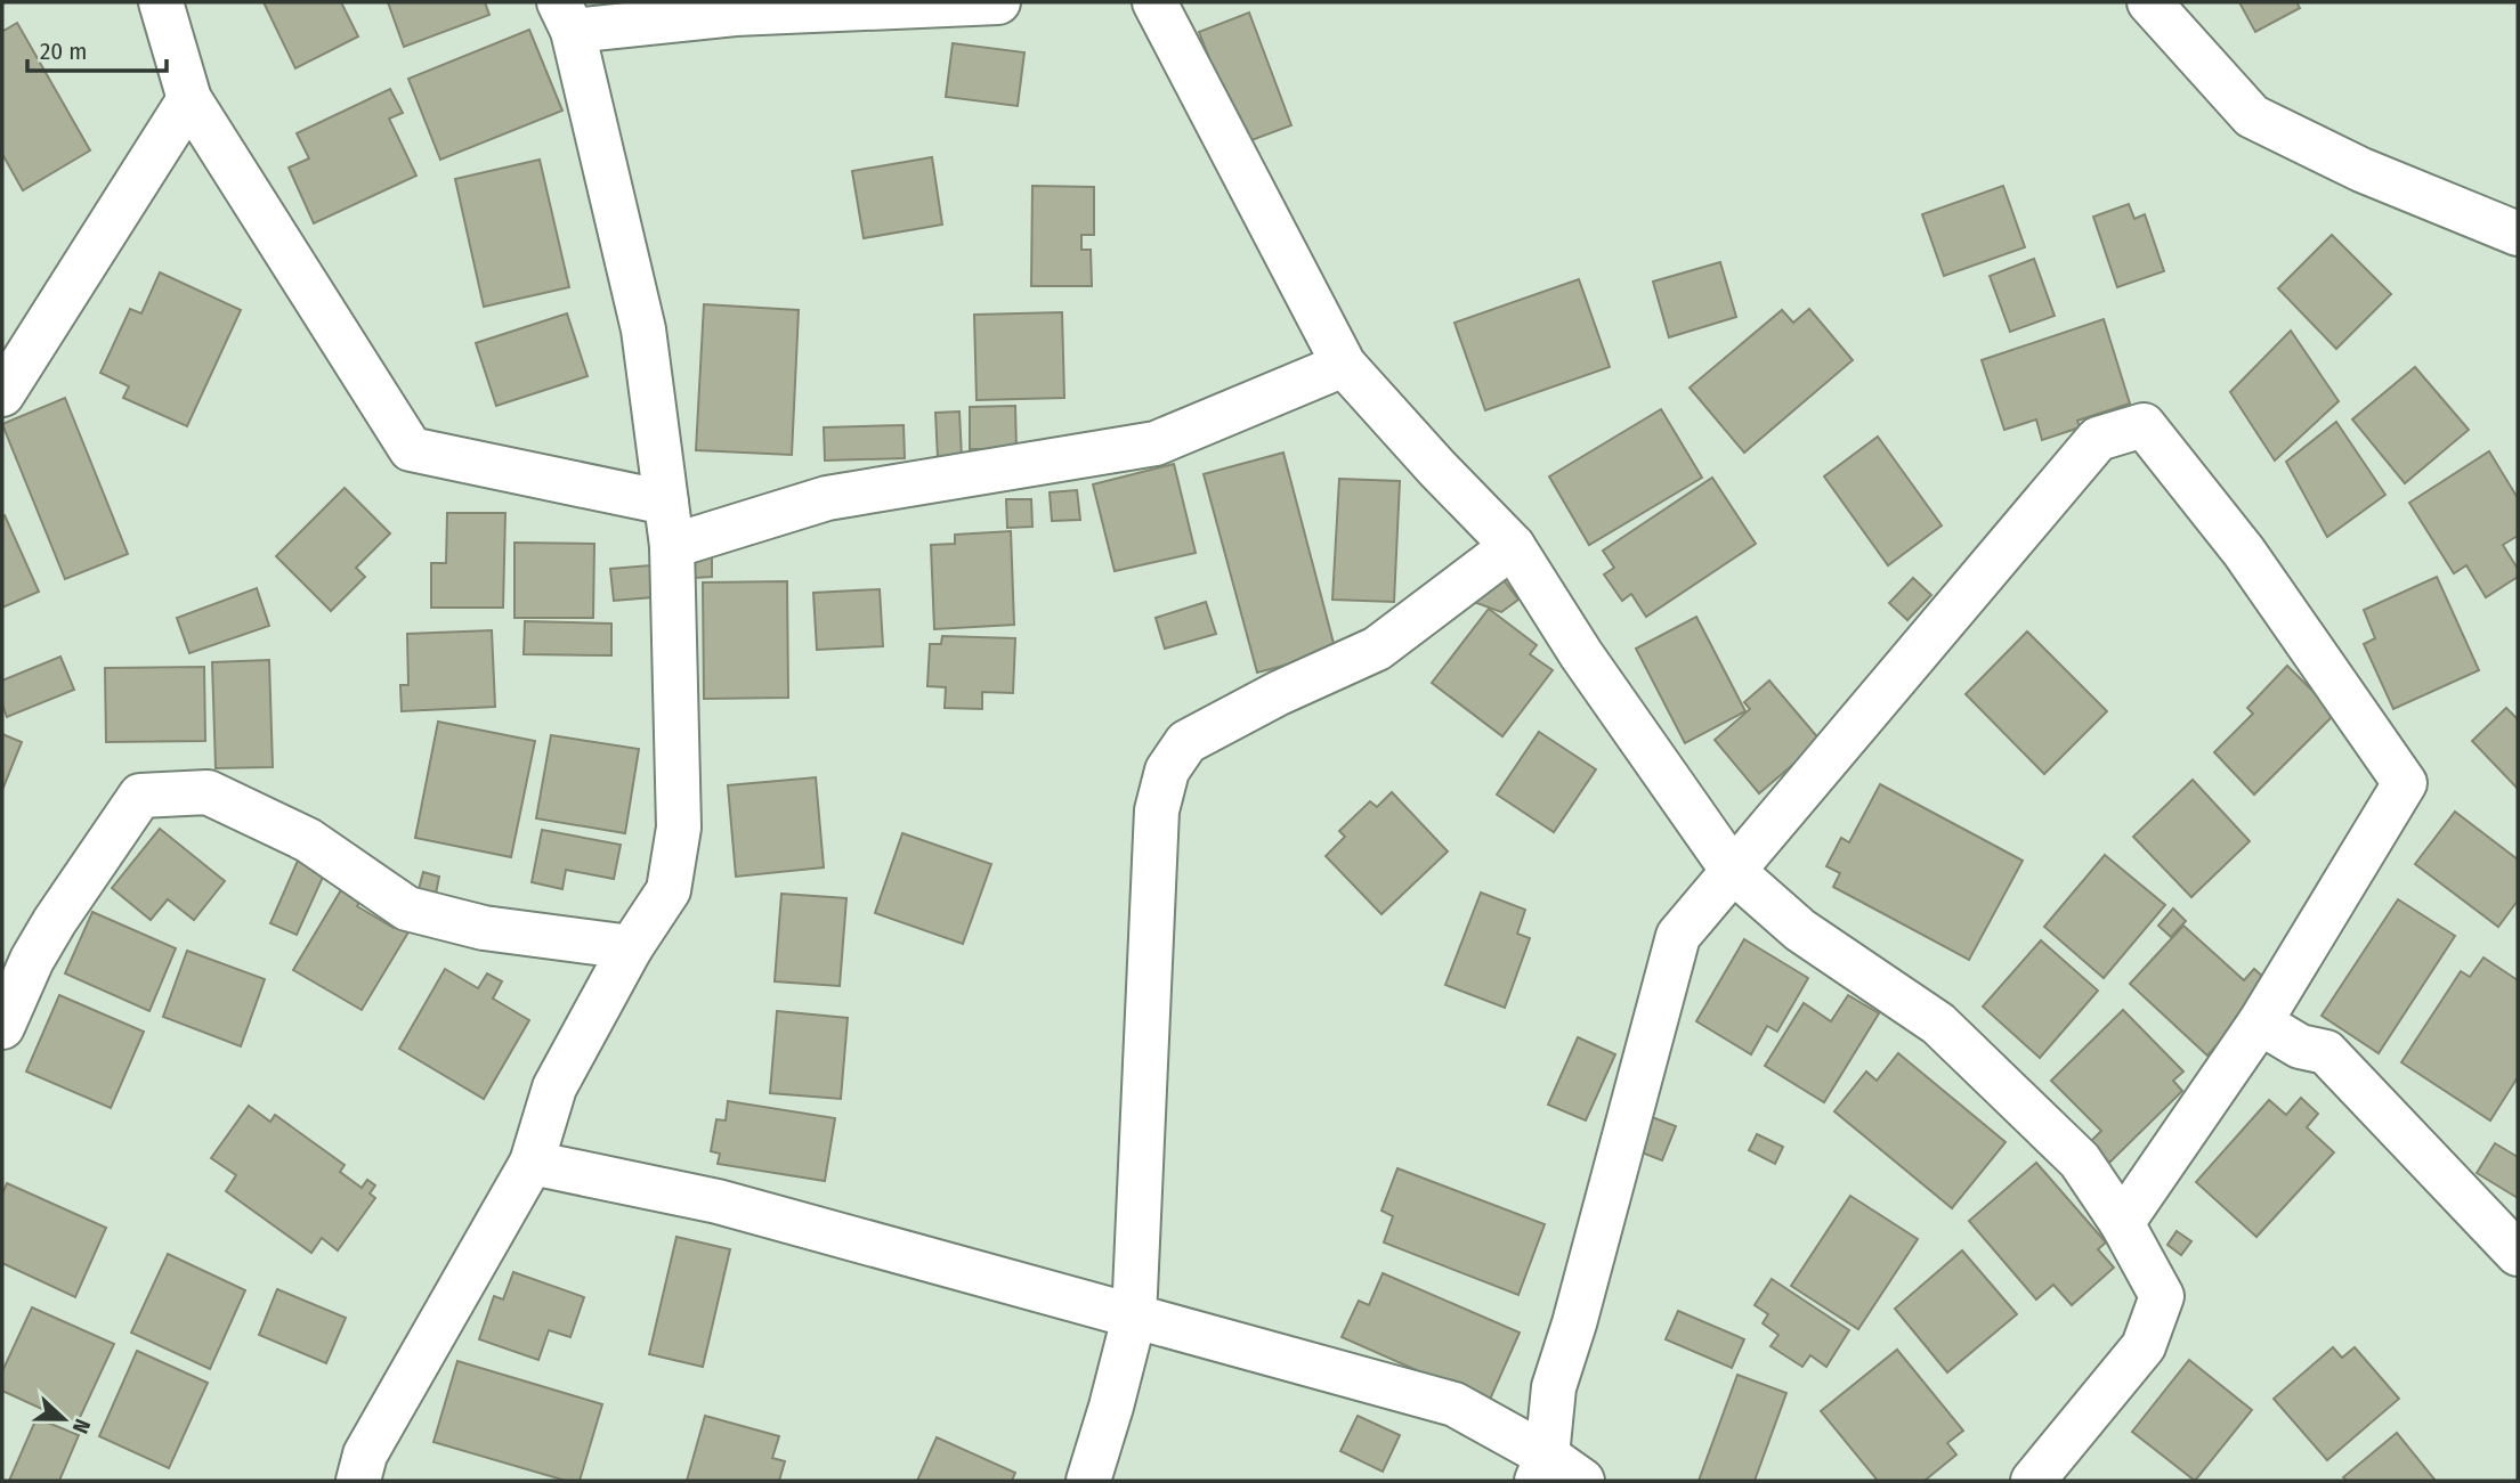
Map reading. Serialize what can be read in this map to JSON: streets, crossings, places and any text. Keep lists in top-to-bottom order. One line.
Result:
{"scale_bar":"20 m","north":"right"}
